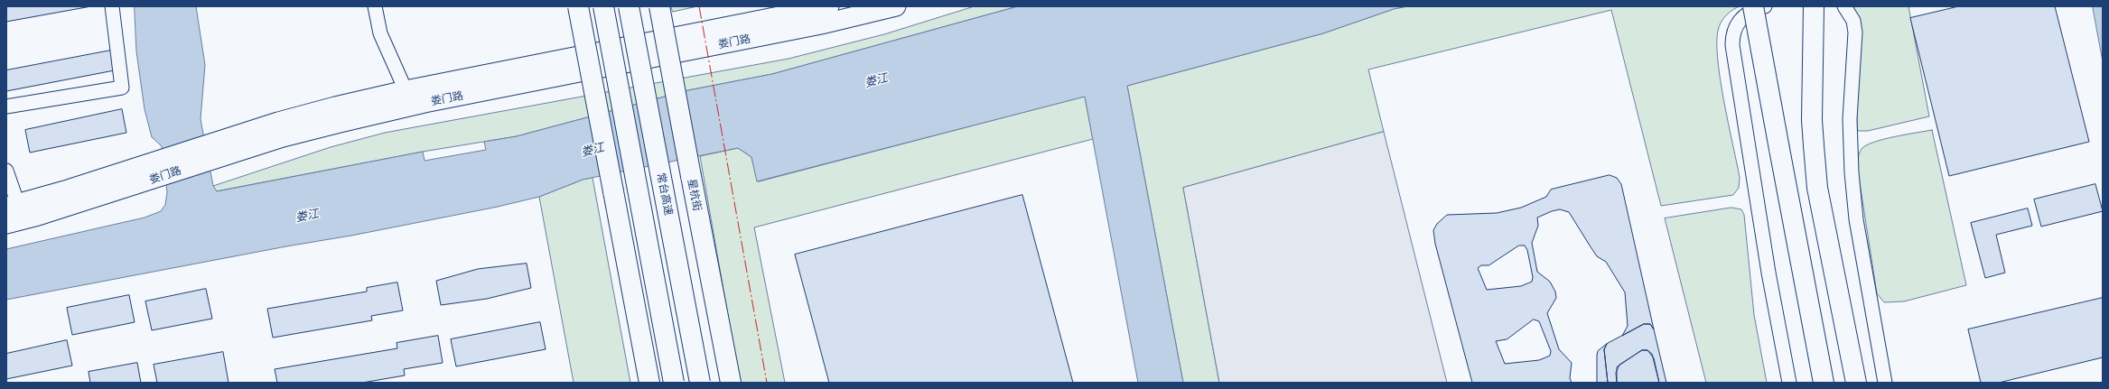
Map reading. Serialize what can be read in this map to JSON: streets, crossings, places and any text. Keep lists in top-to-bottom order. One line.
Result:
{"streets":{"main road":["娄门路","常台高速","星杭街"]},"water":["娄江"]}
